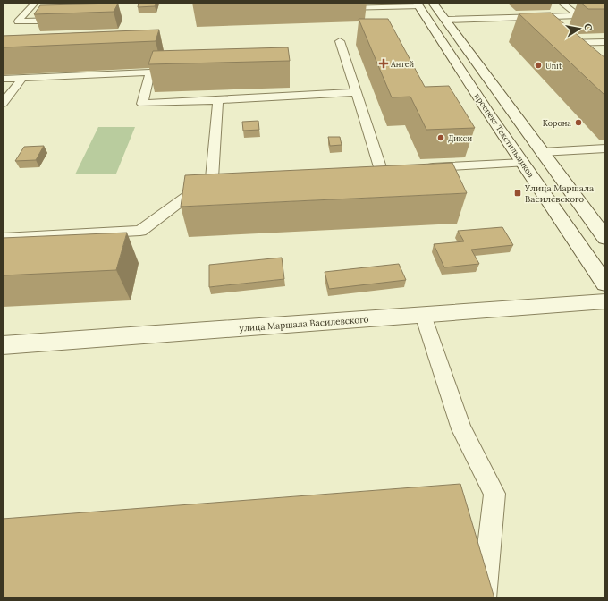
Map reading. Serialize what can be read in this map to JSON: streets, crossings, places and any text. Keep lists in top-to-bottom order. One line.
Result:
{"streets":{"main road":["проспект Текстильщиков","улица Маршала Василевского"]},"places":{"health":["Антей"],"other":["Unit","Корона","Дикси"],"transit":["Улица Маршала Василевского"]},"north":"right"}
